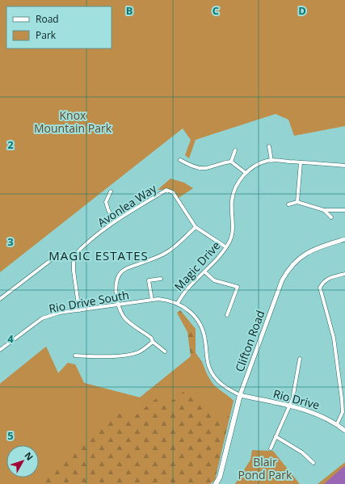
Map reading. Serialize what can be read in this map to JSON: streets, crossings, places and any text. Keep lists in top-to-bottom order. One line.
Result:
{"streets":{"main road":["Clifton Road"],"street":["Avonlea Way","Magic Drive","Rio Drive South","Rio Drive"]},"crossings":[["Avonlea Way","Magic Drive"],["Magic Drive","Rio Drive South"],["Rio Drive South","Clifton Road"],["Rio Drive South","Rio Drive"],["Clifton Road","Rio Drive"]],"districts":["MAGIC ESTATES"],"parks":["Knox Mountain Park","Blair Pond Park"],"legend":["Road","Park"],"north":"top right","grid":{"columns":["B","C","D"],"rows":["2","3","4","5"]}}
